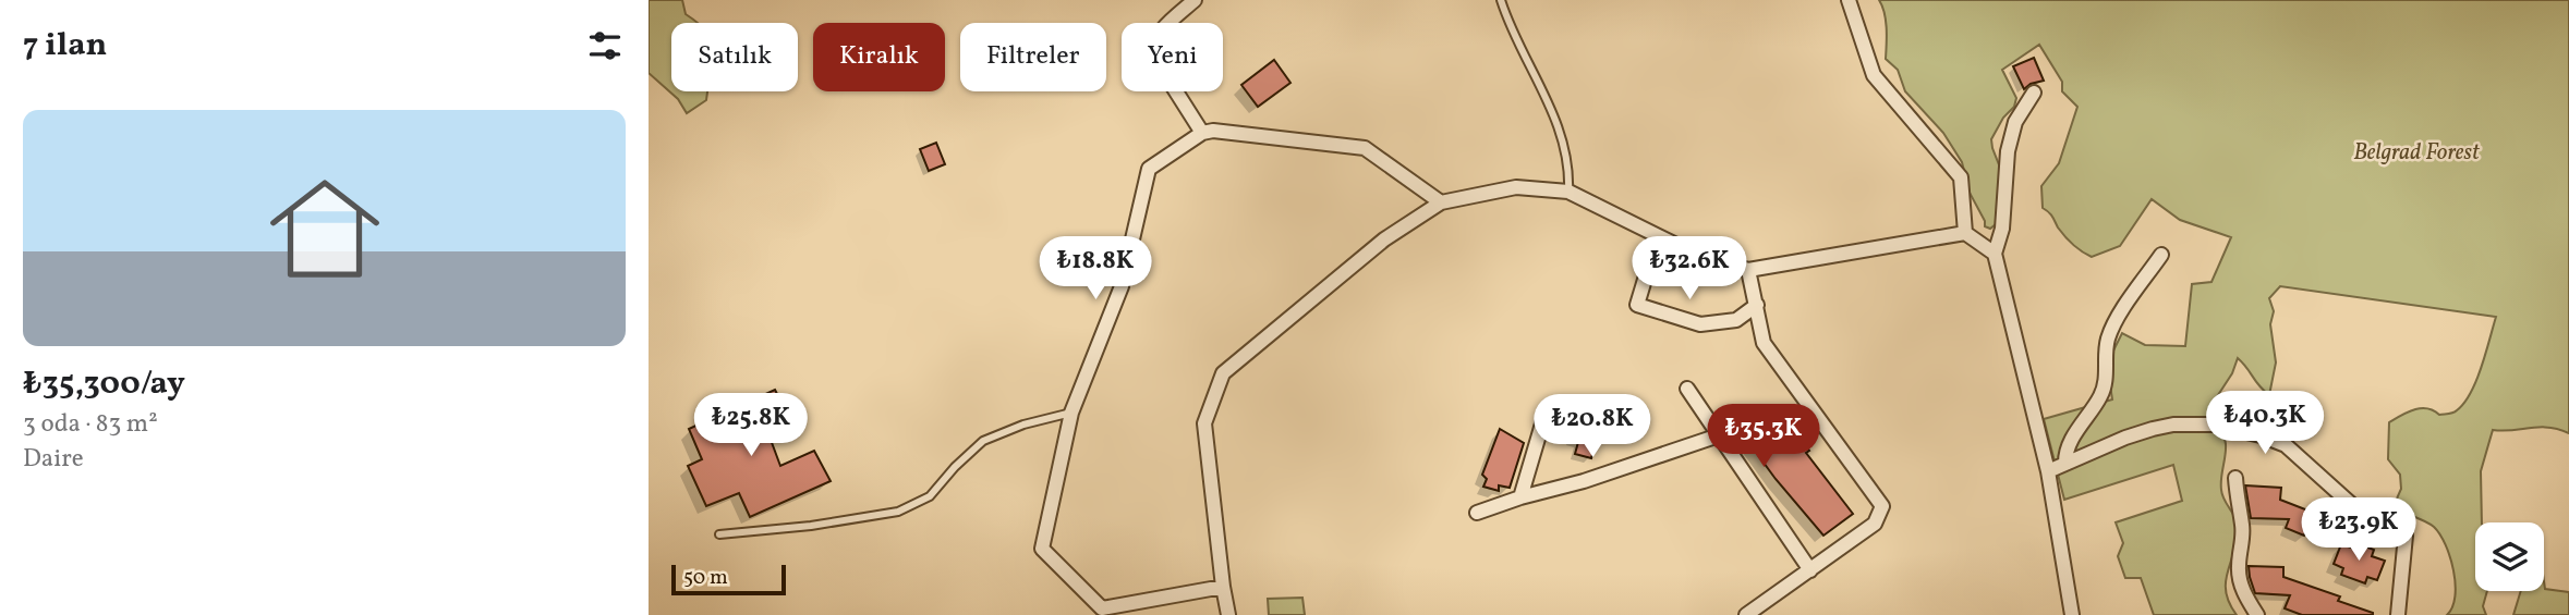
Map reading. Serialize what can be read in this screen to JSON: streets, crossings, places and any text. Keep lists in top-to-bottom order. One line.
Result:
{"parks":["Belgrad Forest"],"scale_bar":"50 m","page":{"heading":"7 ilan","chip":["Satılık","Kiralık","Filtreler","Yeni"],"list":[{"name":"₺35,300/ay","note":"3 oda · 83 m² · Daire"}],"price":["₺18.8K","₺32.6K","₺40.3K","₺25.8K","₺20.8K","₺35.3K","₺23.9K"],"scale":"50 m"}}
